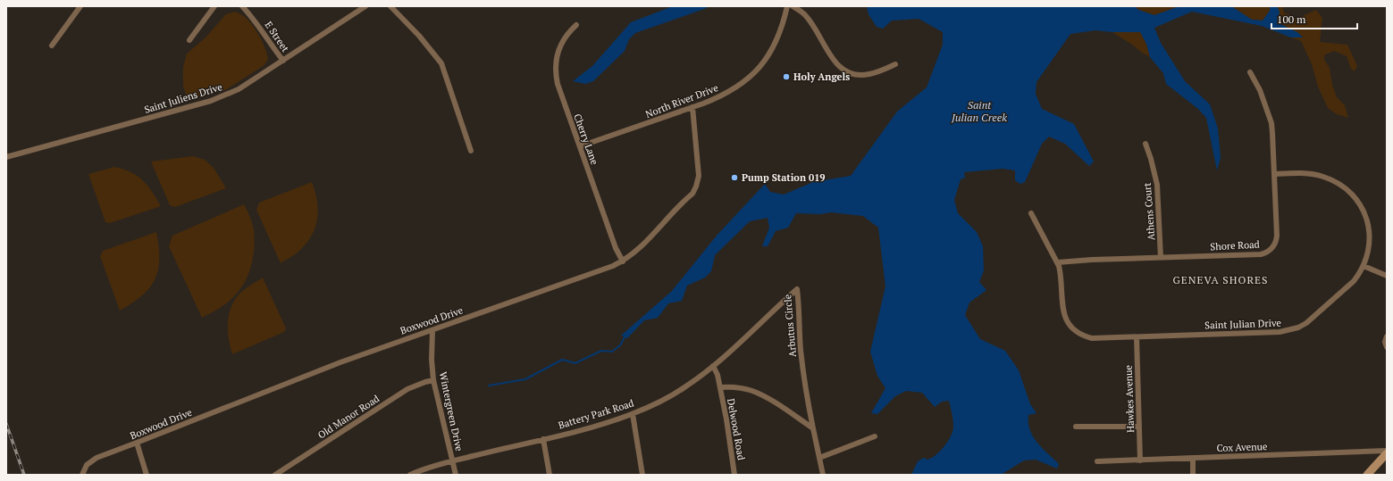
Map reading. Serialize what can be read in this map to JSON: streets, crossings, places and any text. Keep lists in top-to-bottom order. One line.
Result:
{"streets":{"street":["E Street","Saint Juliens Drive","North River Drive","Cherry Lane","Athens Court","Shore Road","Boxwood Drive","Saint Julian Drive","Arbutus Circle","Hawkes Avenue","Wintergreen Drive","Battery Park Road","Old Manor Road","Delwood Road","Cox Avenue"]},"crossings":[["E Street","Saint Juliens Drive"],["North River Drive","Cherry Lane"],["North River Drive","Boxwood Drive"],["Cherry Lane","Boxwood Drive"],["Athens Court","Shore Road"],["Shore Road","Saint Julian Drive"],["Boxwood Drive","Wintergreen Drive"],["Saint Julian Drive","Hawkes Avenue"],["Arbutus Circle","Battery Park Road"],["Hawkes Avenue","Cox Avenue"],["Wintergreen Drive","Battery Park Road"],["Wintergreen Drive","Old Manor Road"]],"districts":["GENEVA SHORES"],"water":["Saint Julian Creek"],"places":["Holy Angels","Pump Station 019"],"scale_bar":"100 m"}
